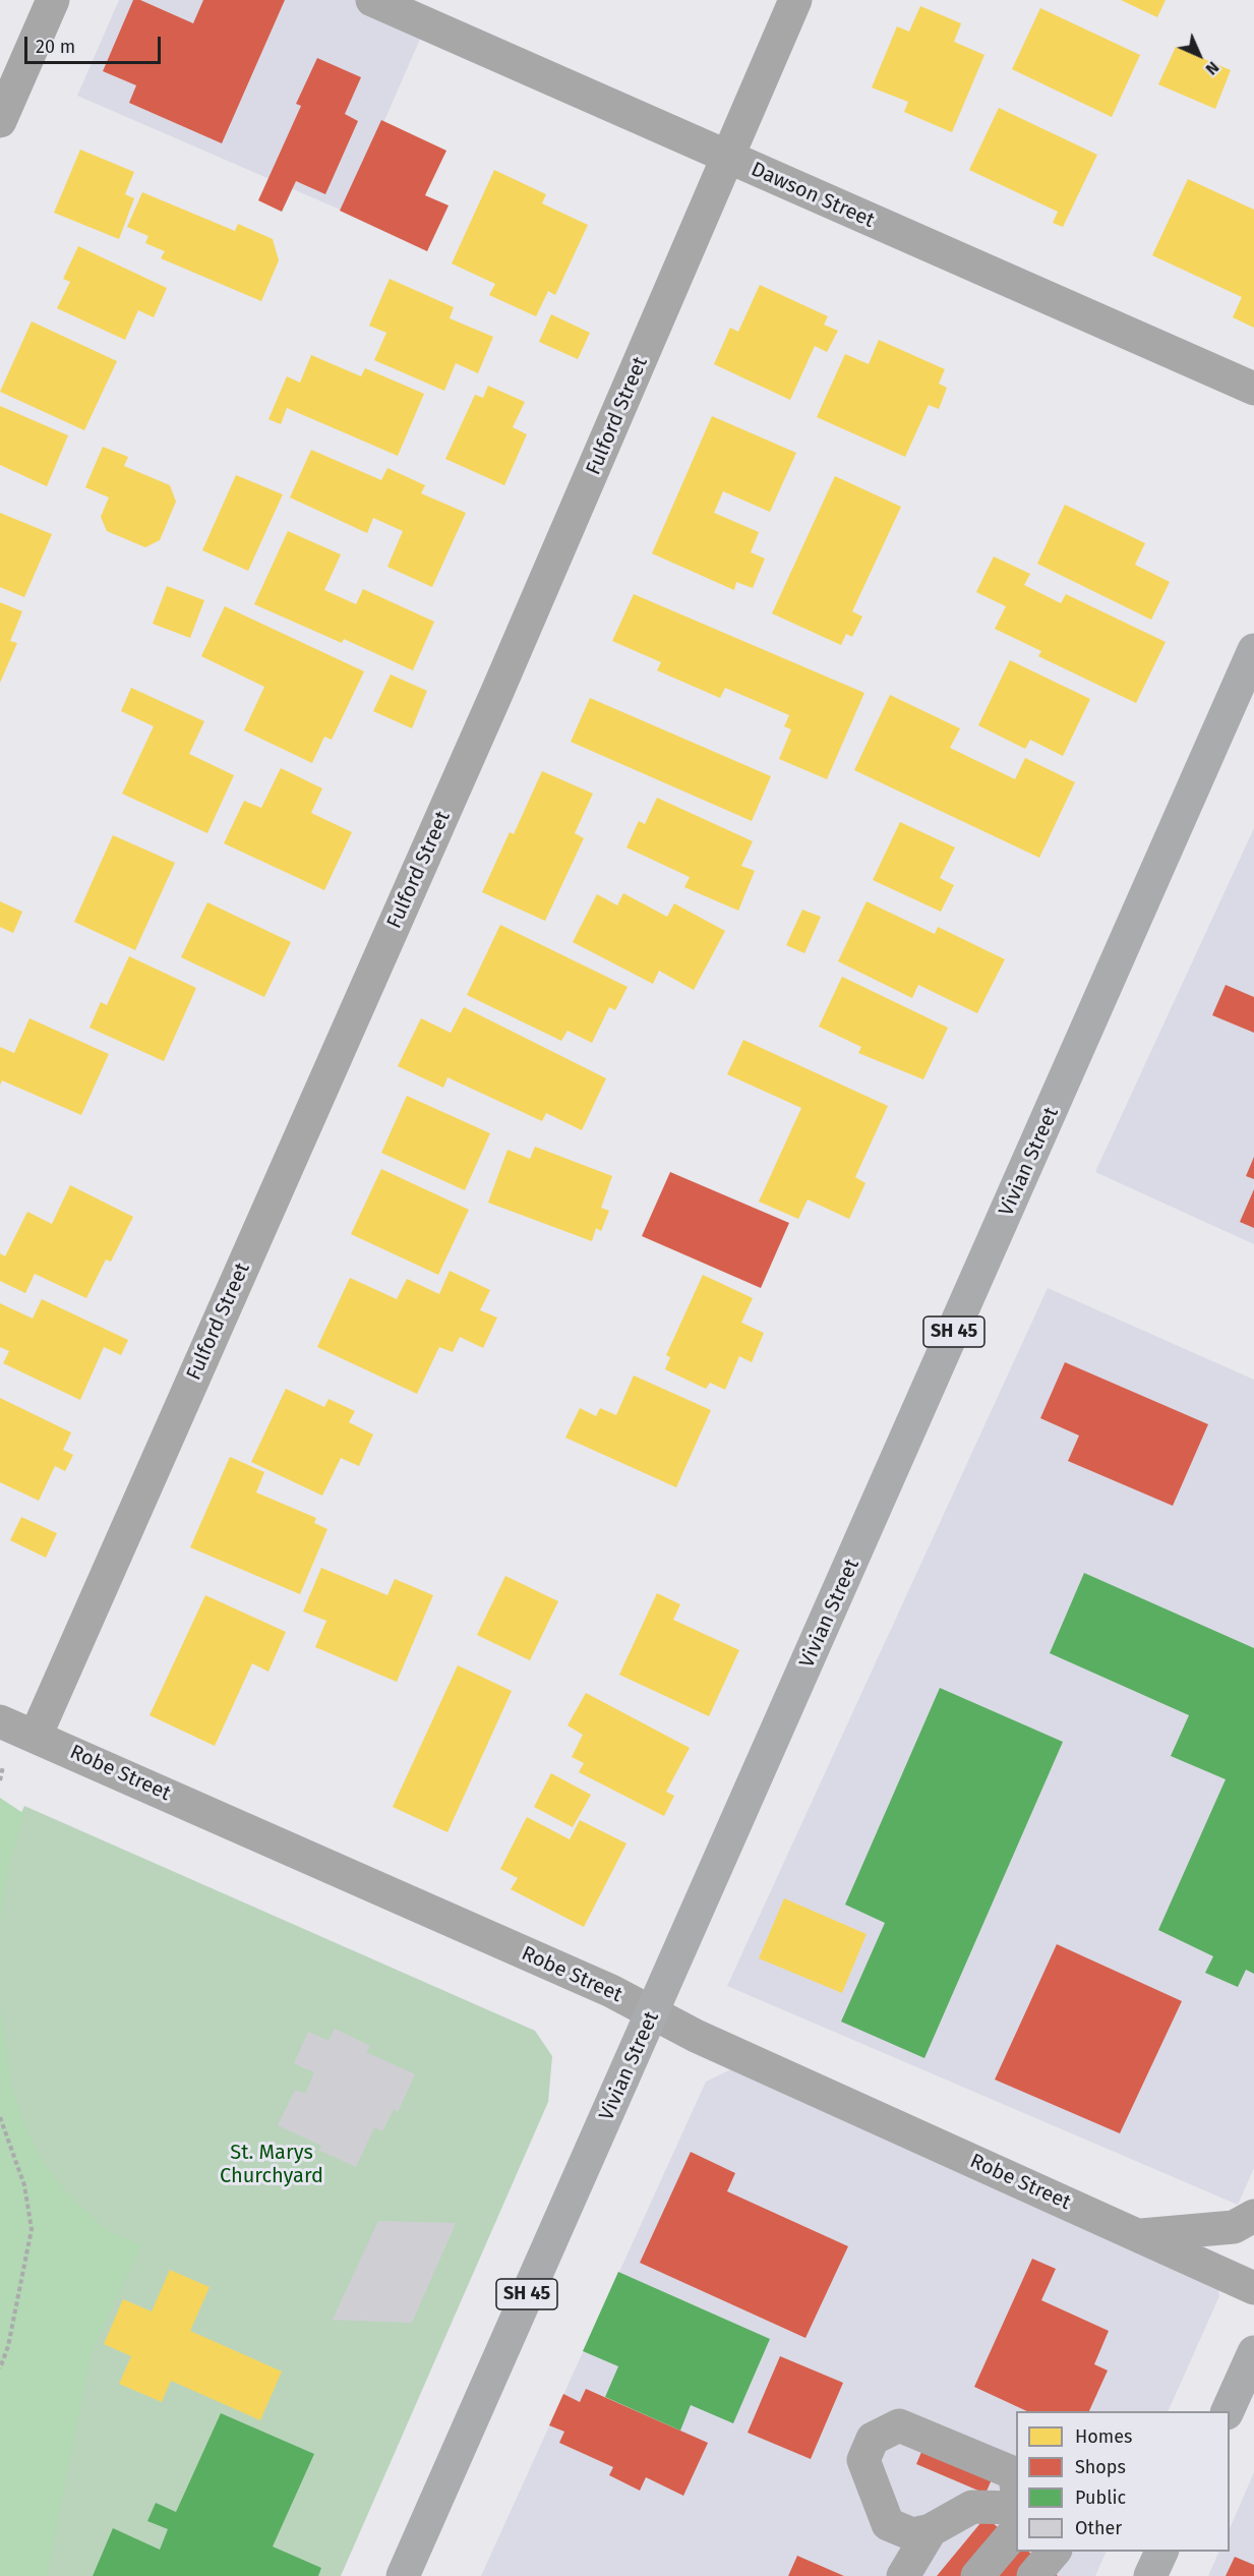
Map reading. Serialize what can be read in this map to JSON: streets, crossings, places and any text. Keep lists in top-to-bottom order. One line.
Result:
{"streets":{"main road":["Vivian Street","SH 45"],"street":["Dawson Street","Fulford Street","Robe Street"]},"crossings":[["Dawson Street","Fulford Street"],["Fulford Street","Robe Street"],["Vivian Street","Robe Street"]],"parks":["St. Marys Churchyard"],"legend":["Homes","Shops","Public","Other"],"scale_bar":"20 m","north":"bottom right"}
